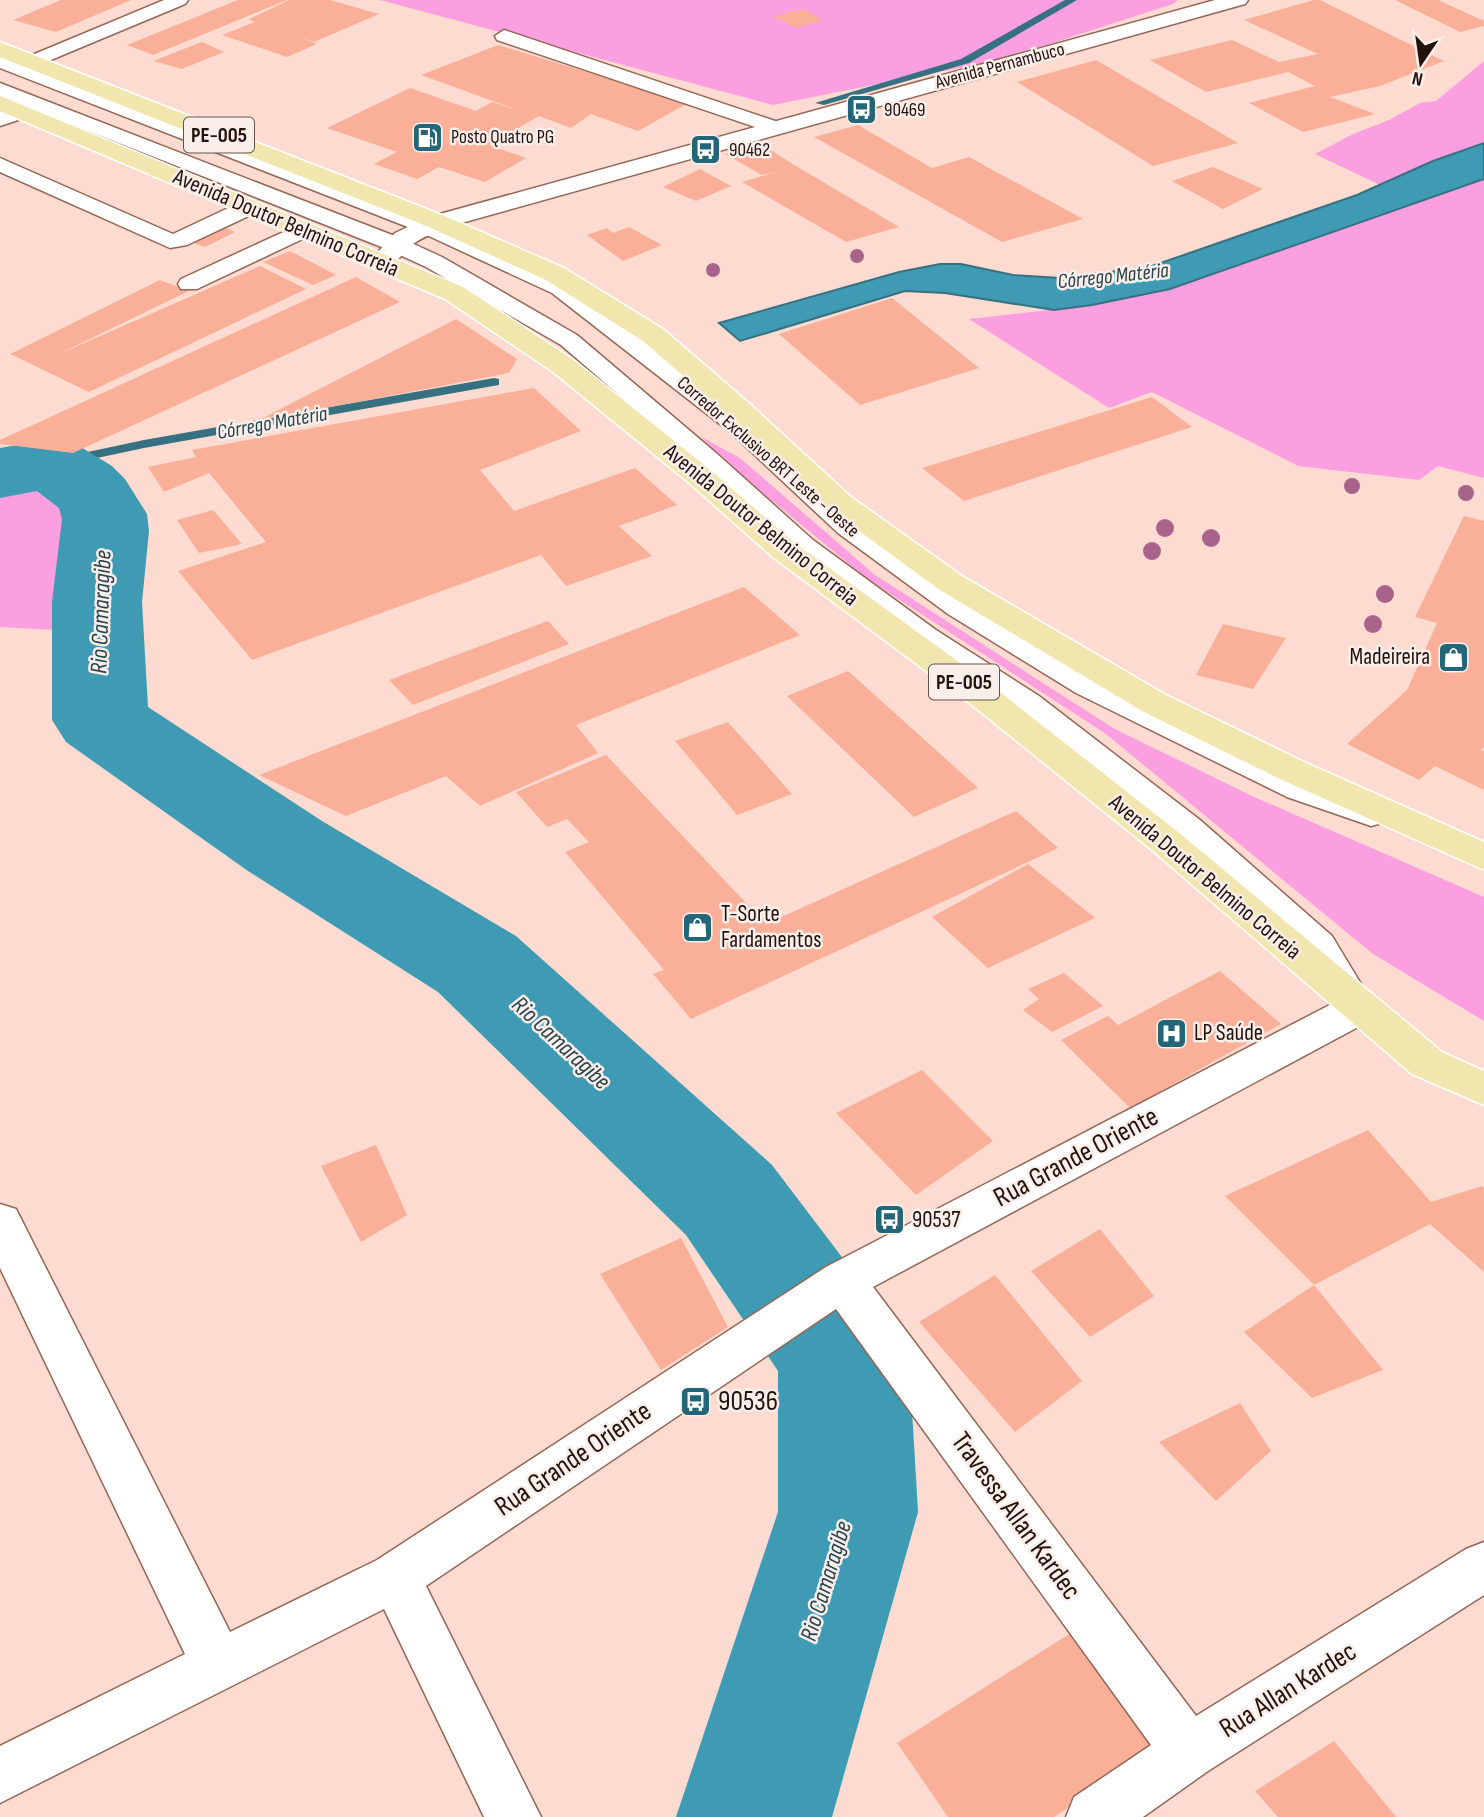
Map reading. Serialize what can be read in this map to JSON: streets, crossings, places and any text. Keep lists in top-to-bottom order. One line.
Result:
{"streets":{"main road":["PE-005","Avenida Doutor Belmino Correia"],"street":["Avenida Pernambuco","Rua Grande Oriente","Travessa Allan Kardec","Rua Allan Kardec"],"lane":["Corredor Exclusivo BRT Leste - Oeste"]},"crossings":[["Avenida Pernambuco","PE-005"],["Avenida Pernambuco","Avenida Doutor Belmino Correia"],["Avenida Pernambuco","Corredor Exclusivo BRT Leste - Oeste"],["Avenida Doutor Belmino Correia","Corredor Exclusivo BRT Leste - Oeste"],["Corredor Exclusivo BRT Leste - Oeste","Rua Grande Oriente"],["Rua Grande Oriente","Travessa Allan Kardec"],["Travessa Allan Kardec","Rua Allan Kardec"]],"water":["Córrego Matéria","Rio Camaragibe"],"places":{"bus stop":["90469","90462","90537","90536"],"fuel station":["Posto Quatro PG"],"shop":["Madeireira","T-Sorte Fardamentos"],"hospital":["LP Saúde"]},"north":"bottom"}
